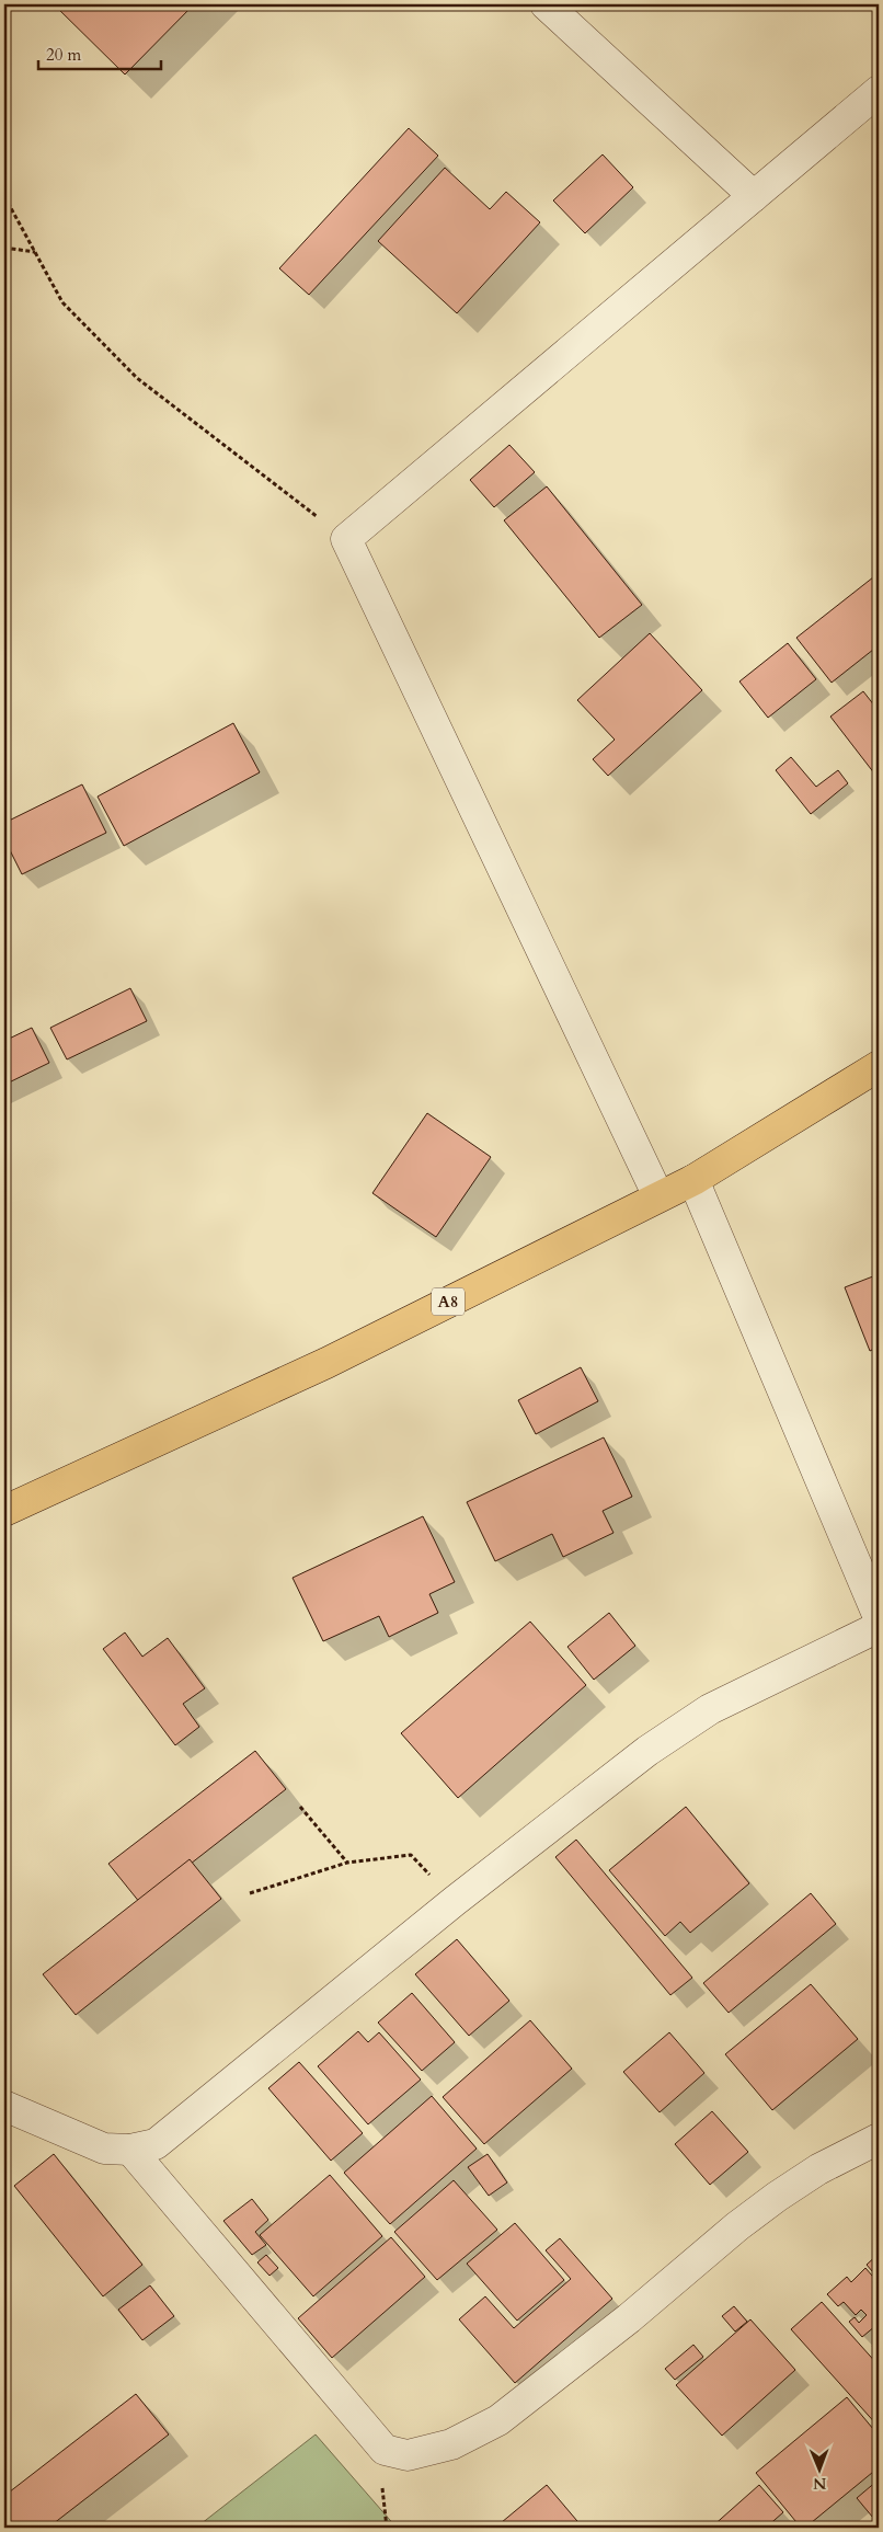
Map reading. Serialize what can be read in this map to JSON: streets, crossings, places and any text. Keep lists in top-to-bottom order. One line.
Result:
{"streets":{"main road":["A8"]},"scale_bar":"20 m","north":"bottom"}
